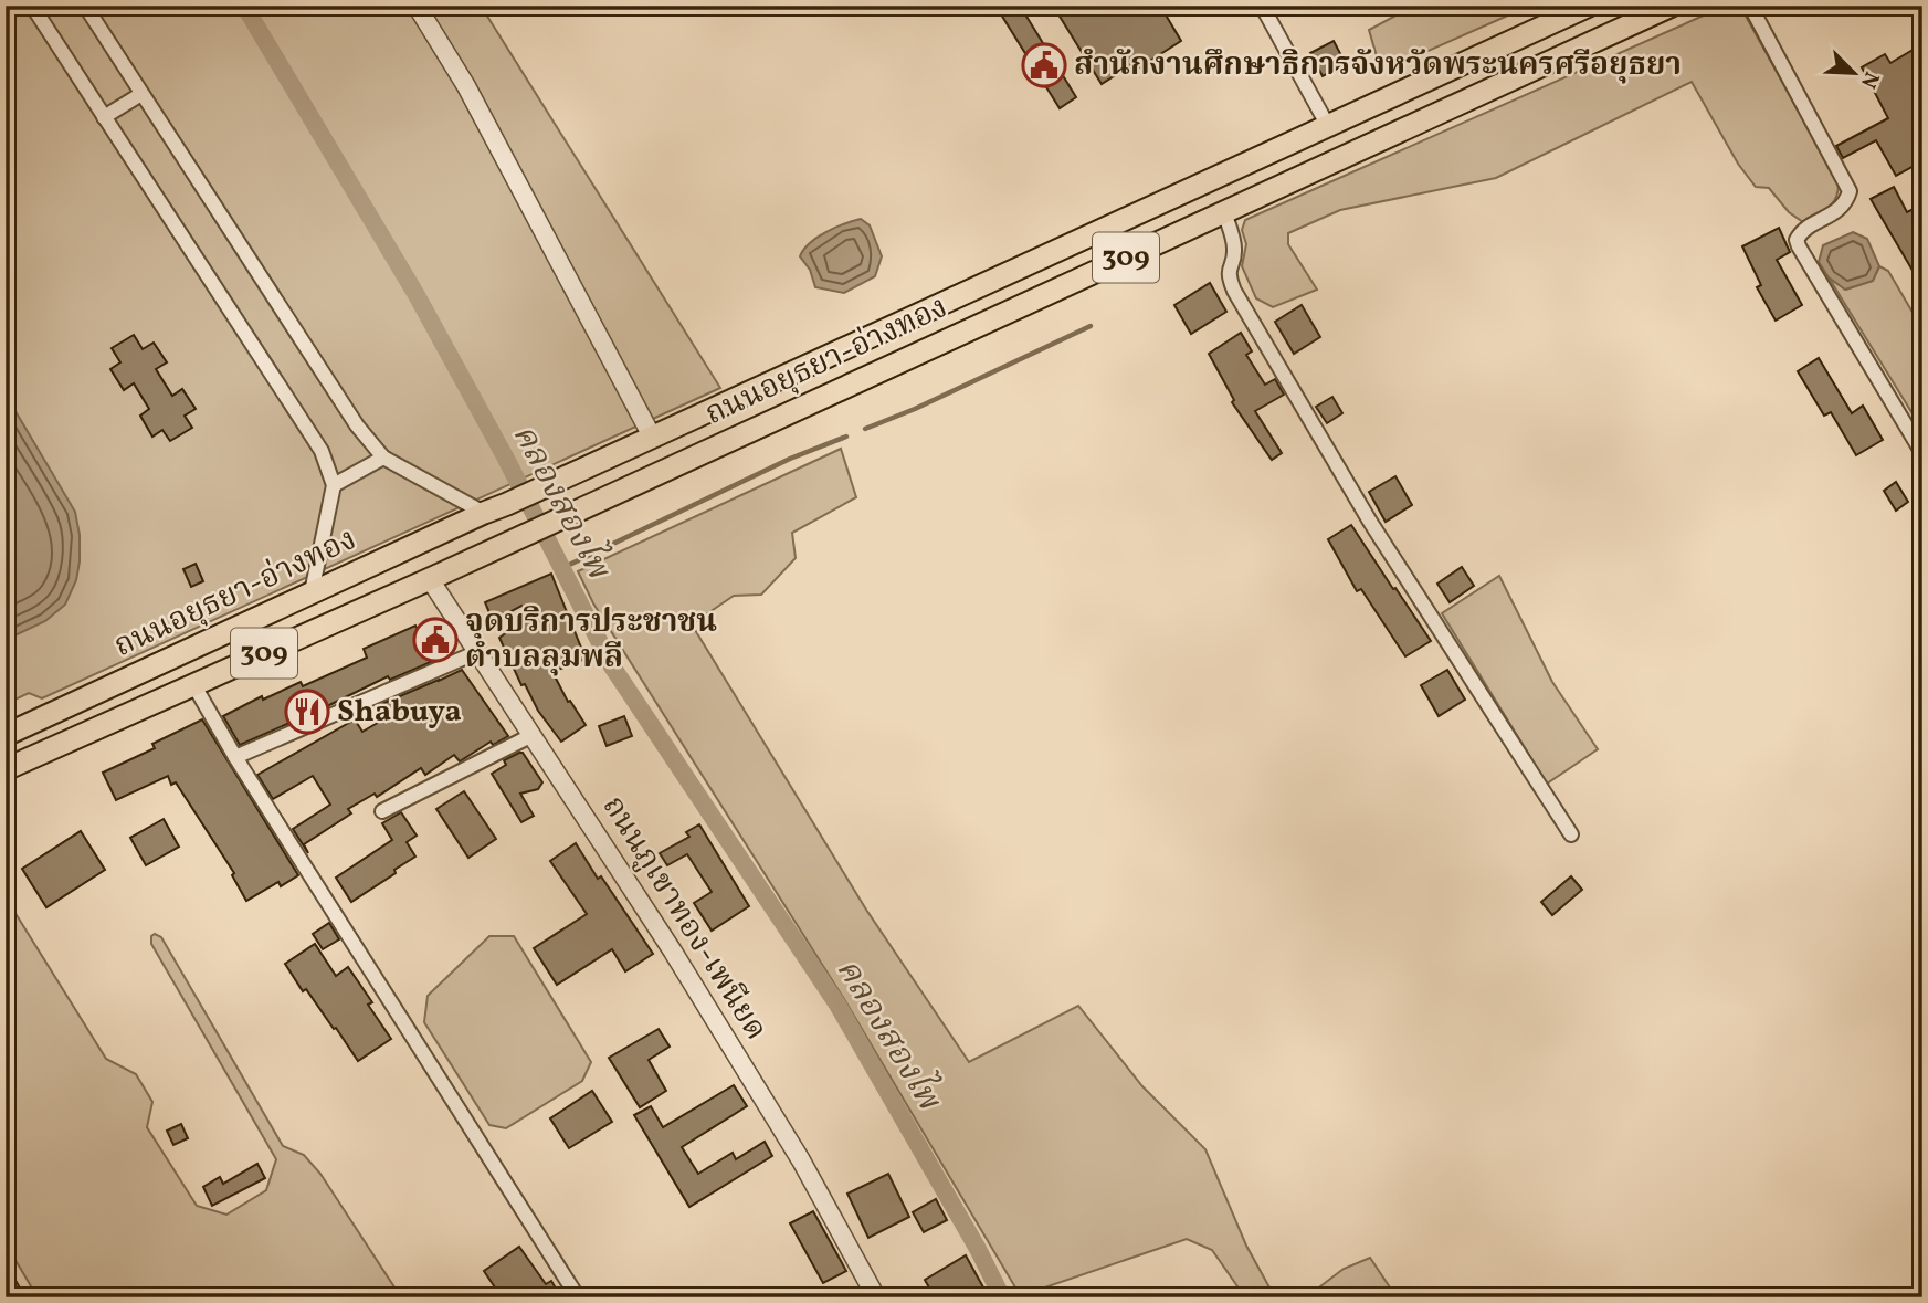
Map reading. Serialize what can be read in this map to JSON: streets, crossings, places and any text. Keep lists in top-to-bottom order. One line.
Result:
{"streets":{"main road":["309","ถนนอยุธยา-อ่างทอง"],"street":["ถนนภูเขาทอง-เพนียด"]},"crossings":[["ถนนอยุธยา-อ่างทอง","ถนนภูเขาทอง-เพนียด"]],"water":["คลองสองไพ"],"places":{"public building":["สำนักงานศึกษาธิการจังหวัดพระนครศรีอยุธยา","จุดบริการประชาชน ตำบลลุมพลี"],"restaurant":["Shabuya"]},"north":"bottom right"}
